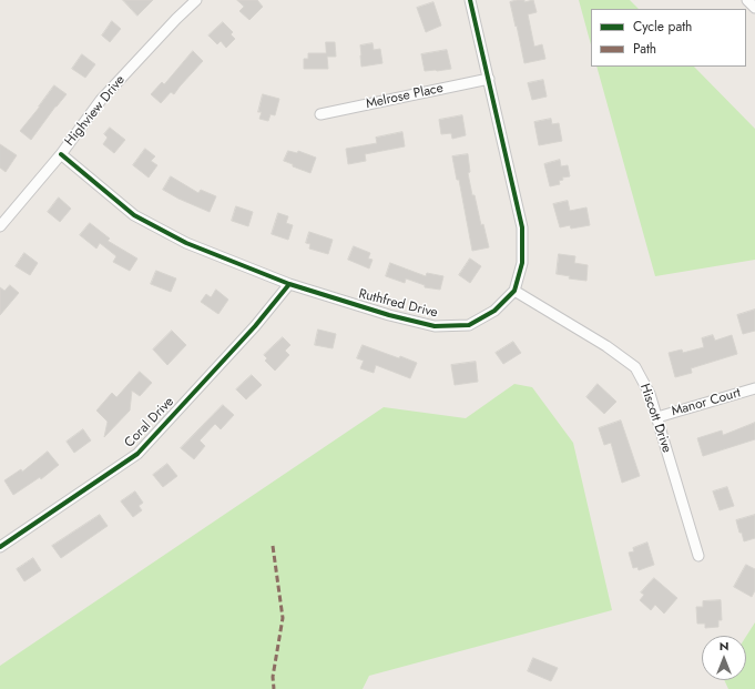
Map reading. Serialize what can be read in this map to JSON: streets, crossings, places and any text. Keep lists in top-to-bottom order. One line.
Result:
{"streets":{"street":["Melrose Place","Highview Drive","Ruthfred Drive","Manor Court","Hiscott Drive","Coral Drive"]},"crossings":[["Melrose Place","Ruthfred Drive"],["Highview Drive","Ruthfred Drive"],["Ruthfred Drive","Hiscott Drive"],["Ruthfred Drive","Coral Drive"],["Manor Court","Hiscott Drive"]],"legend":["Cycle path","Path"],"north":"top"}
